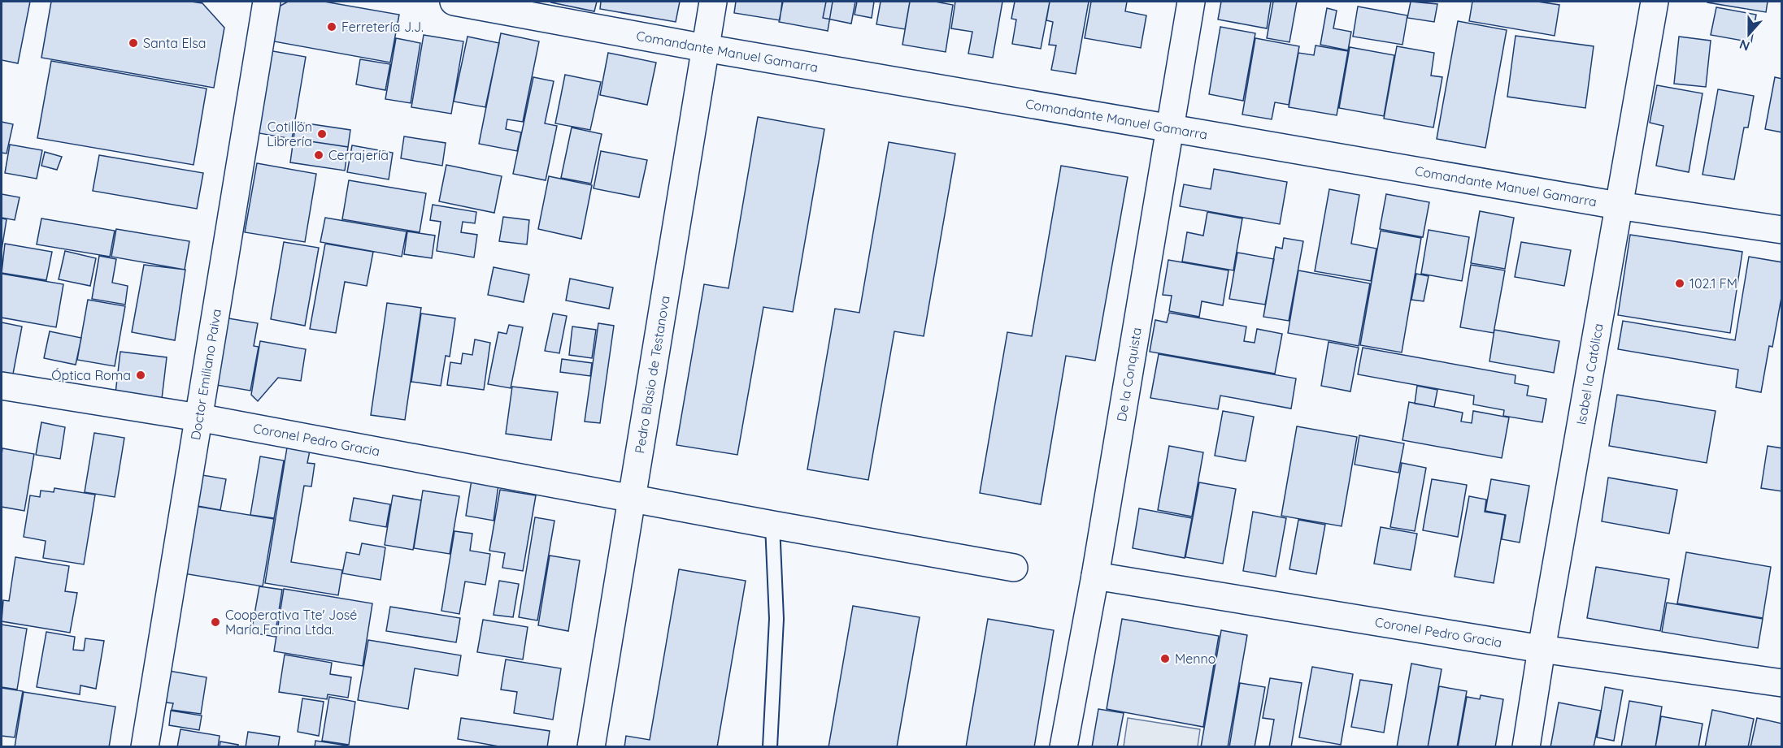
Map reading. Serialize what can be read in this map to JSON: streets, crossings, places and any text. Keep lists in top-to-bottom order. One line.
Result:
{"streets":{"street":["Comandante Manuel Gamarra","Pedro Blasio de Testanova","Isabel la Católica","Doctor Emiliano Paiva","De la Conquista","Coronel Pedro Gracia"]},"crossings":[["Comandante Manuel Gamarra","Pedro Blasio de Testanova"],["Comandante Manuel Gamarra","Isabel la Católica"],["Comandante Manuel Gamarra","De la Conquista"],["Pedro Blasio de Testanova","Coronel Pedro Gracia"],["Isabel la Católica","Coronel Pedro Gracia"],["Doctor Emiliano Paiva","Coronel Pedro Gracia"],["De la Conquista","Coronel Pedro Gracia"]],"places":["Ferretería J.J.","Santa Elsa","Cotillón Librería","Cerrajería","102.1 FM","Óptica Roma","Cooperativa Tte' José María Farina Ltda.","Menno"],"north":"bottom"}
